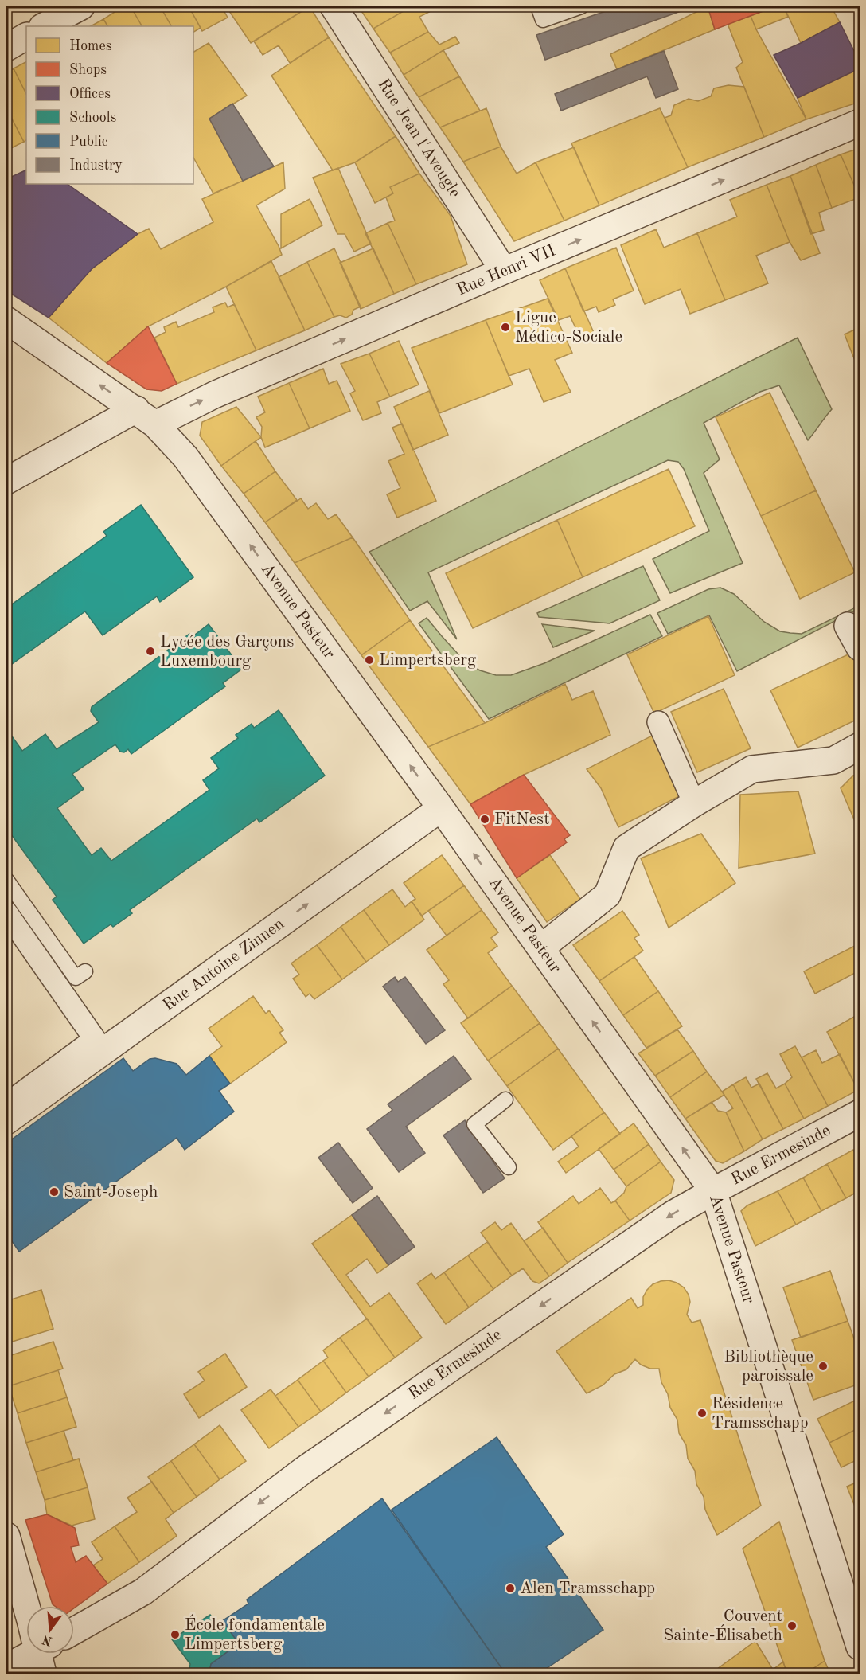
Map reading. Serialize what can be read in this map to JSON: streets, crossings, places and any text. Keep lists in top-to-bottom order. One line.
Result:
{"streets":{"street":["Rue Jean l'Aveugle","Rue Henri VII","Avenue Pasteur","Rue Antoine Zinnen","Rue Ermesinde"]},"crossings":[["Rue Jean l'Aveugle","Rue Henri VII"],["Rue Henri VII","Avenue Pasteur"],["Avenue Pasteur","Rue Antoine Zinnen"],["Avenue Pasteur","Rue Ermesinde"]],"one_way":["Rue Henri VII","Avenue Pasteur","Rue Antoine Zinnen","Rue Ermesinde"],"places":["Ligue Médico-Sociale","Lycée des Garçons Luxembourg","Limpertsberg","FitNest","Saint-Joseph","Bibliothèque paroissale","Résidence Tramsschapp","Alen Tramsschapp","Couvent Sainte-Élisabeth","École fondamentale Limpertsberg"],"legend":["Homes","Shops","Offices","Schools","Public","Industry"],"north":"bottom"}
